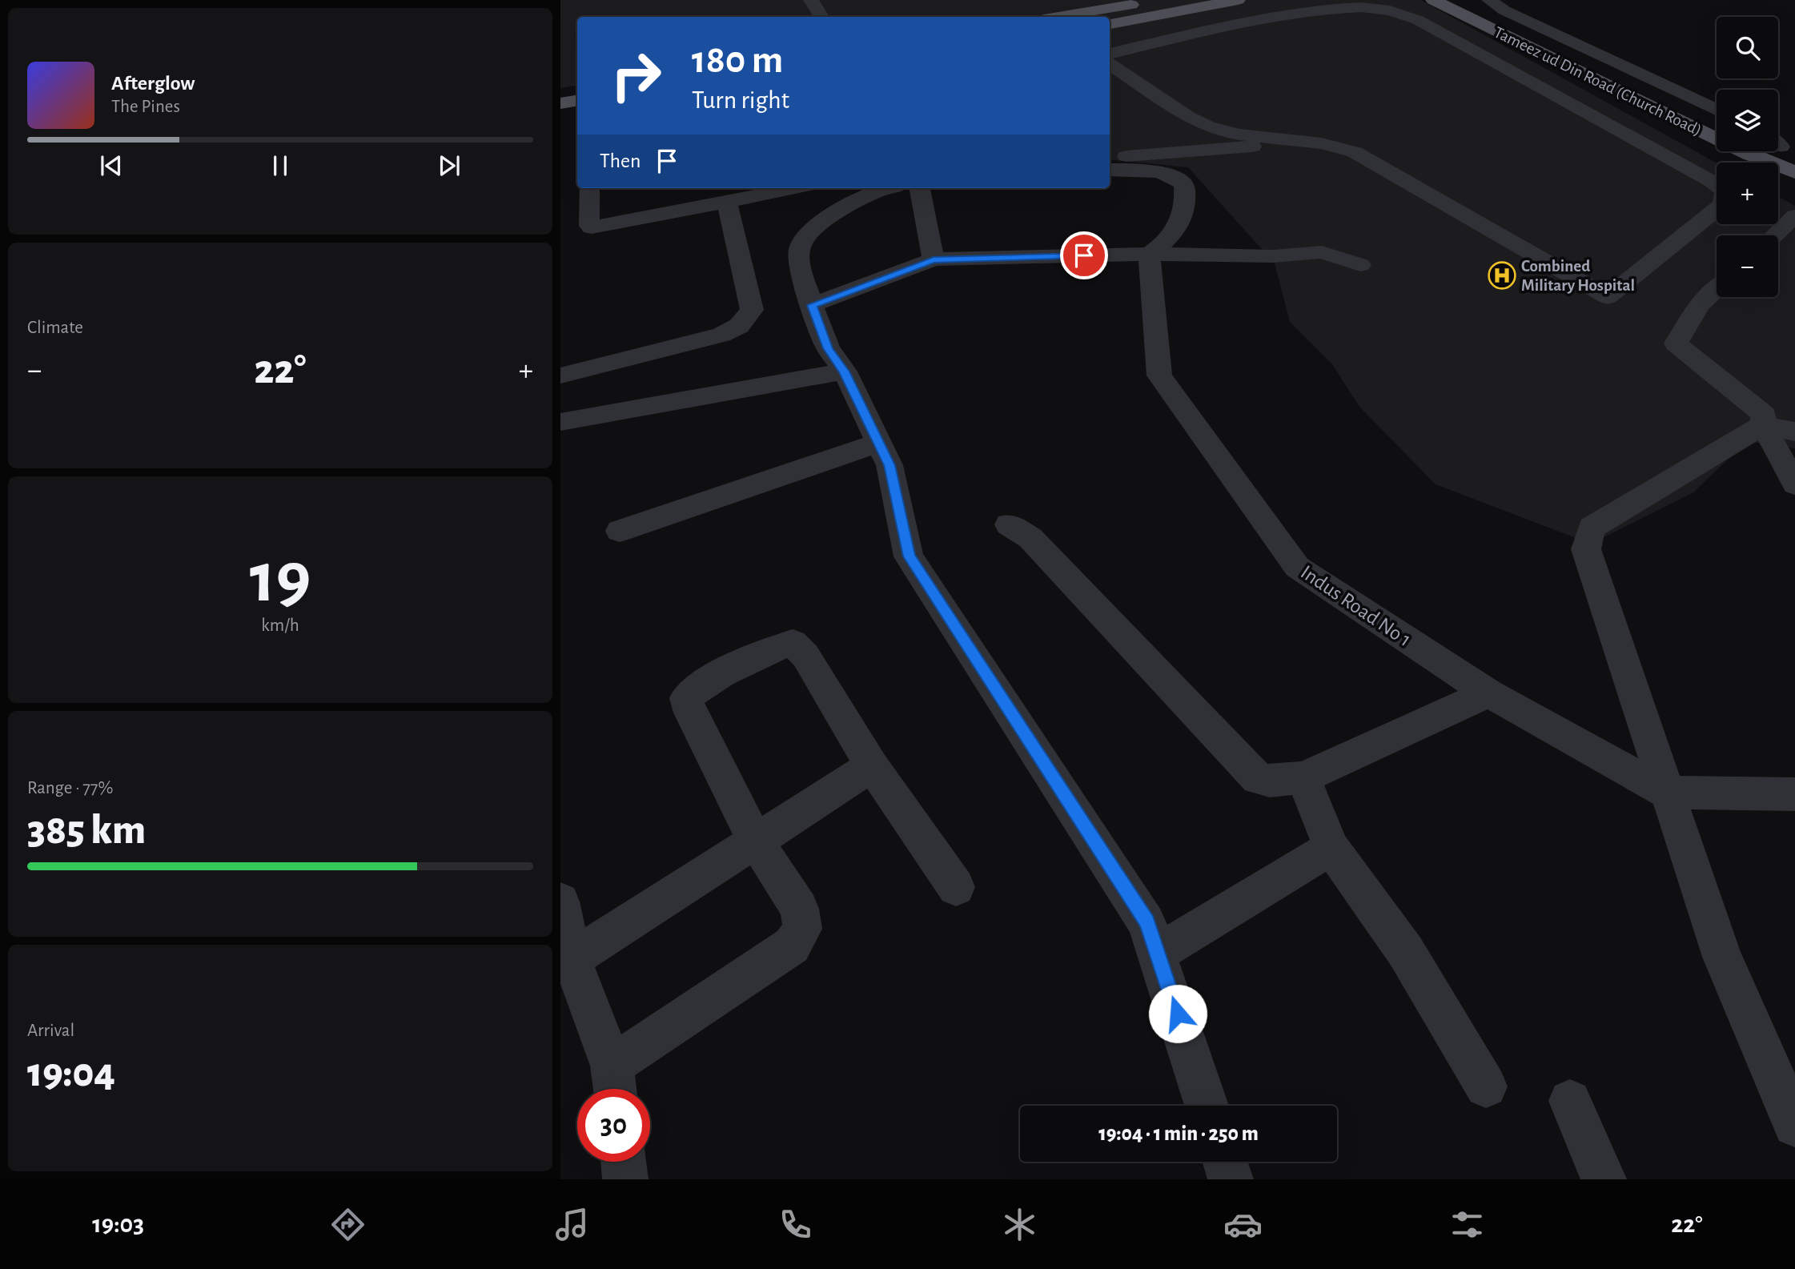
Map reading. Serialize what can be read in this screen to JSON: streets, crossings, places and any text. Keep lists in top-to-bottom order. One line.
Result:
{"streets":{"main road":["Tameez ud Din Road (Church Road)"],"street":["Indus Road No 1"]},"places":{"hospital":["Combined Military Hospital"]},"page":{"map_buttons":["+","−"],"turn":["180 m","Turn right"],"song":["Afterglow","The Pines"],"then":"Then","tile":["Climate",["19","km/h"],["Range · 77%","385 km"],["Arrival","19:04"]],"heat":["−","22°","+"],"limit":"30","trip":"19:04 · 1 min · 250 m","tabs":["19:03","22°"]}}
